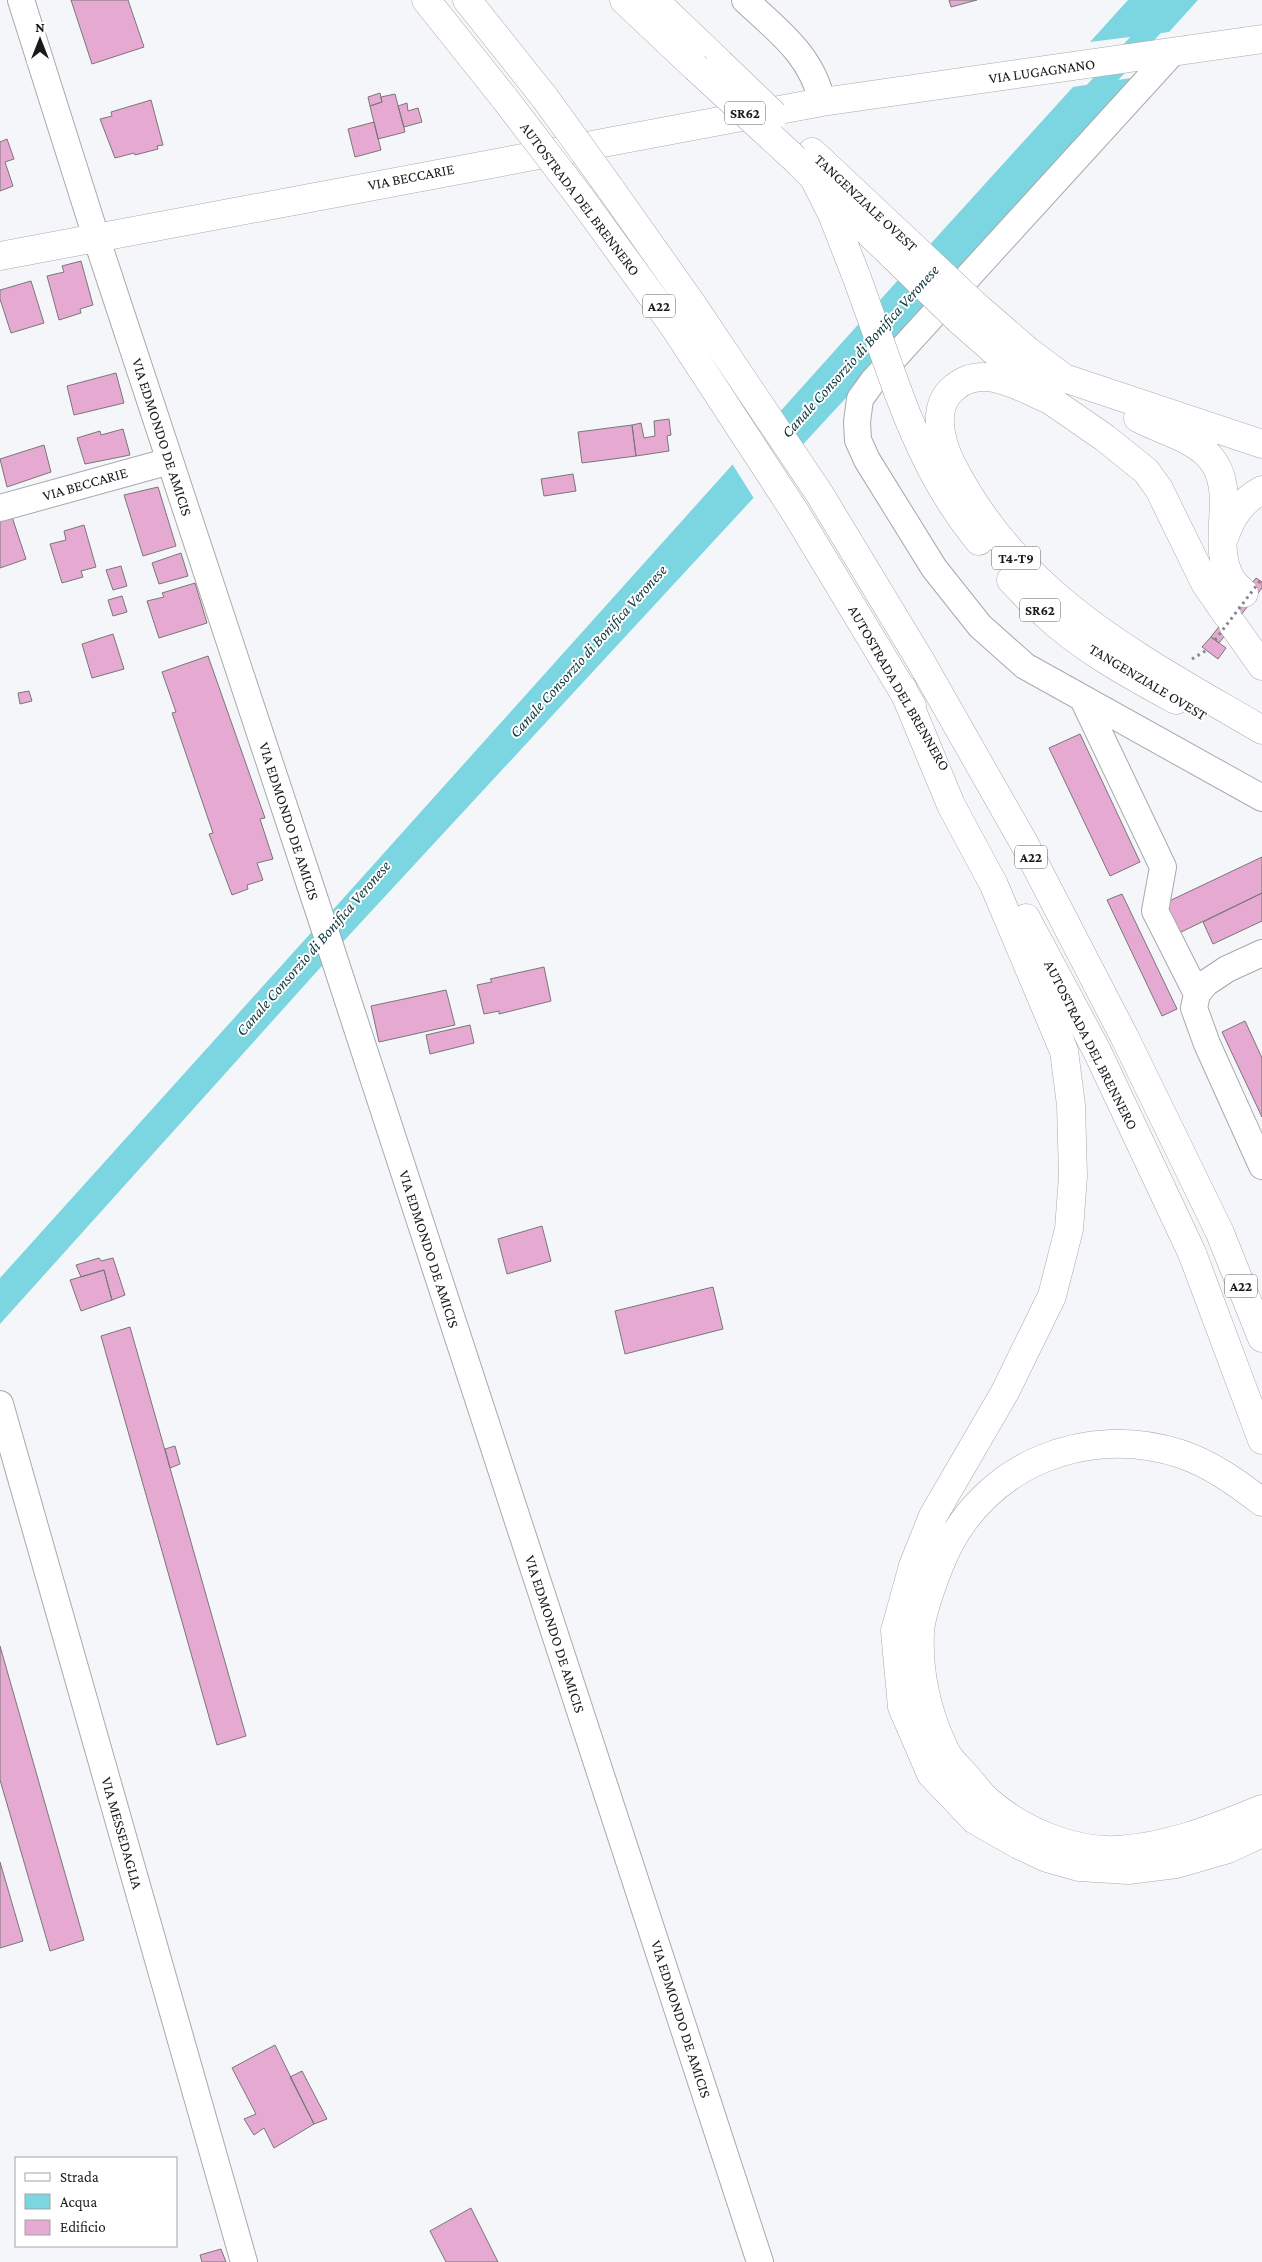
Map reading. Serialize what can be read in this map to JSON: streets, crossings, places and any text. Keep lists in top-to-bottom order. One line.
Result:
{"streets":{"main road":["VIA LUGAGNANO","SR62","VIA BECCARIE","AUTOSTRADA DEL BRENNERO","TANGENZIALE OVEST","A22","T4-T9"],"street":["VIA EDMONDO DE AMICIS","VIA MESSEDAGLIA"]},"crossings":[["VIA LUGAGNANO","VIA BECCARIE"],["VIA BECCARIE","VIA EDMONDO DE AMICIS"],["TANGENZIALE OVEST","T4-T9"]],"water":["Canale Consorzio di Bonifica Veronese"],"legend":["Strada","Acqua","Edificio"],"north":"top"}
